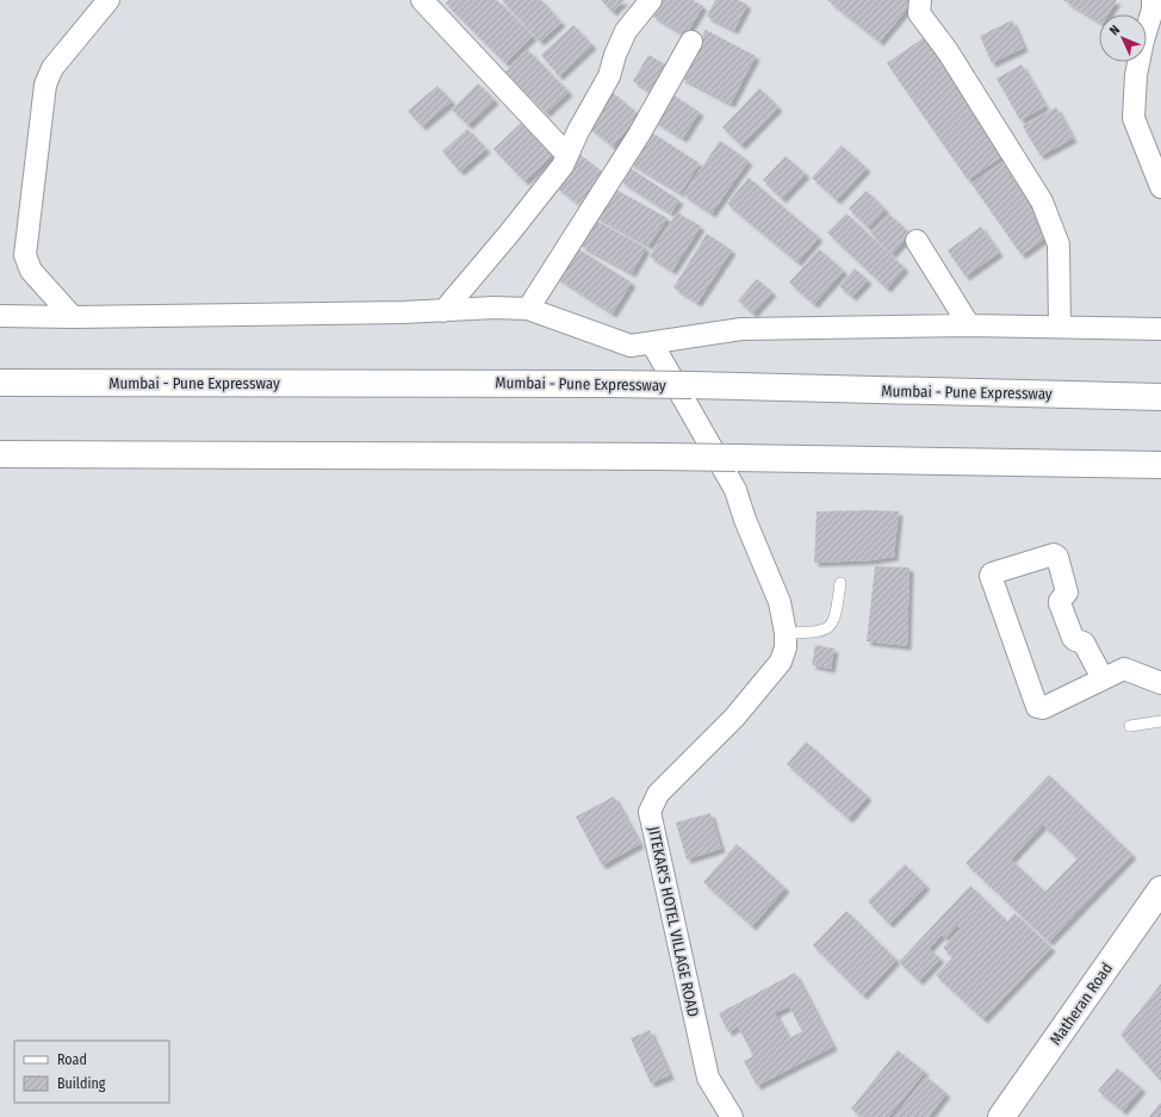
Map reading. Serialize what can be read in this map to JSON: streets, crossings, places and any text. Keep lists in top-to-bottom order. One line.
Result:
{"streets":{"main road":["Mumbai - Pune Expressway","Matheran Road"],"street":["JITEKAR'S HOTEL VILLAGE ROAD"]},"legend":["Road","Building"],"north":"top left"}
